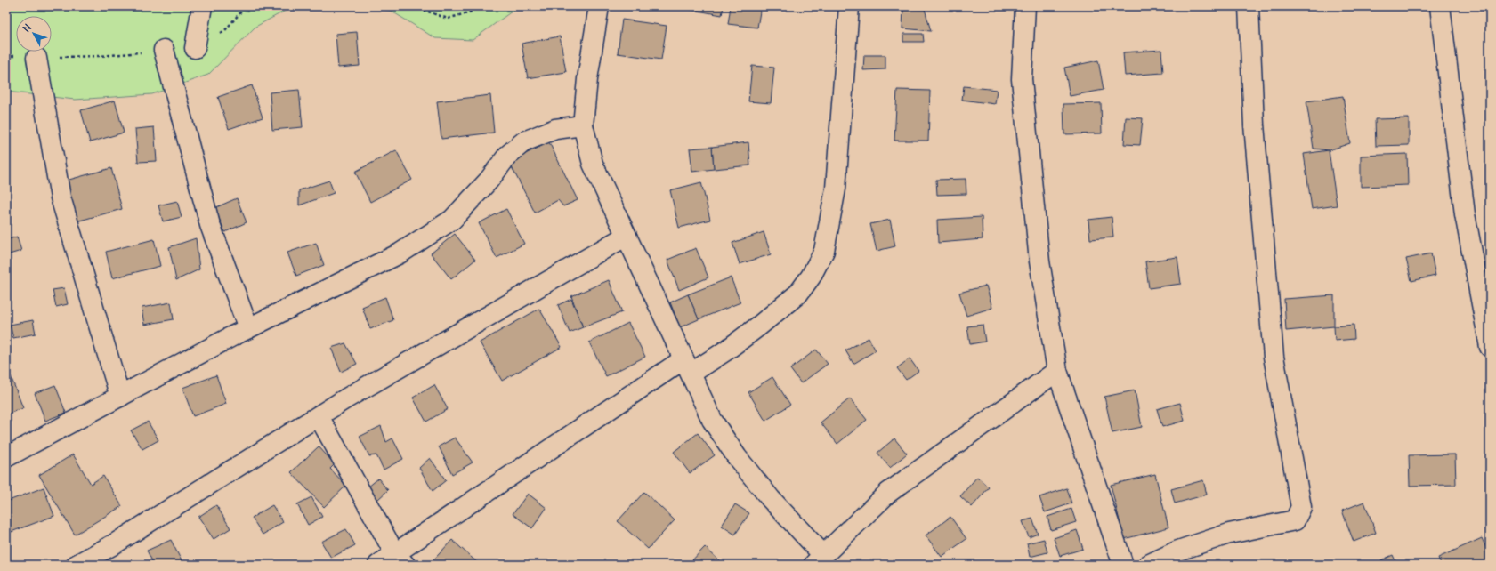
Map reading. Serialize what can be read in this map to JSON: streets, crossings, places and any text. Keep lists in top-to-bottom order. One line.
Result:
{"north":"top left"}
